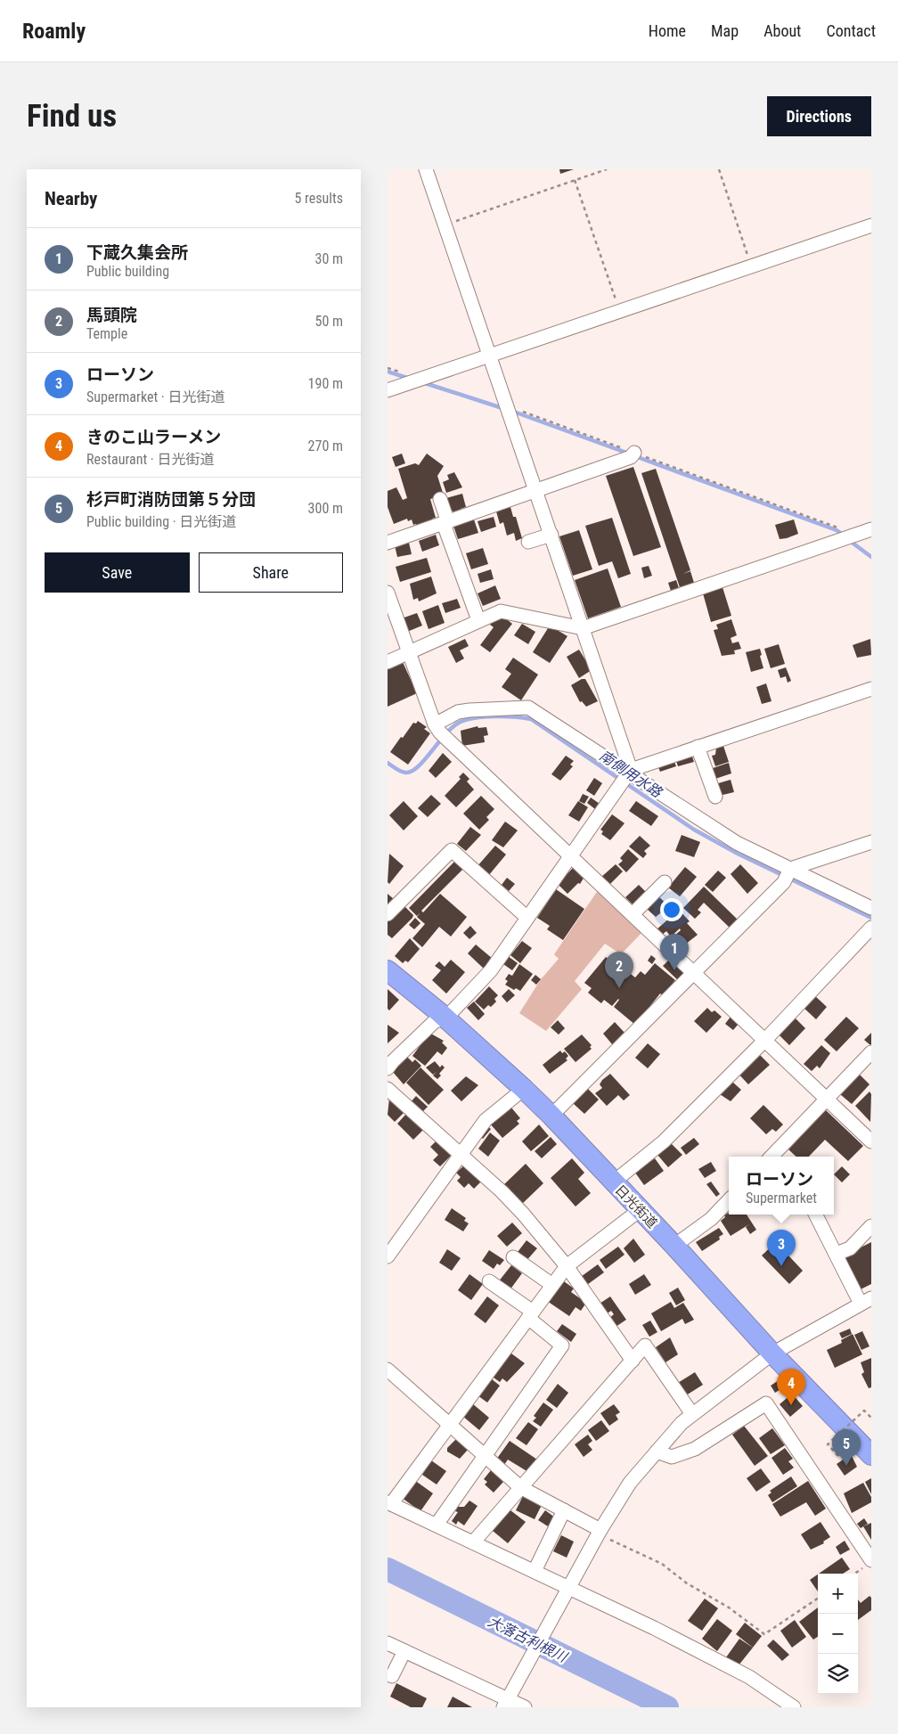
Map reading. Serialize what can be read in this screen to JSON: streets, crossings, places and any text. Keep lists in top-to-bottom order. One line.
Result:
{"streets":{"highway":["日光街道"]},"water":["南側用水路","大落古利根川"],"page":{"header":"Roamly","nav":["Home","Map","About","Contact"],"buttons":["Directions",["Save","Share"]],"title":"Find us","heading":["Nearby","5 results"],"list":[{"mark":"1","name":"下蔵久集会所","note":"Public building","value":"30 m"},{"mark":"2","name":"馬頭院","note":"Temple","value":"50 m"},{"mark":"3","name":"ローソン","note":"Supermarket · 日光街道","value":"190 m"},{"mark":"4","name":"きのこ山ラーメン","note":"Restaurant · 日光街道","value":"270 m"},{"mark":"5","name":"杉戸町消防団第５分団","note":"Public building · 日光街道","value":"300 m"}],"pins":["1","2","3","4","5"],"popup":["ローソン","Supermarket"],"map_buttons":["+","−"]}}
